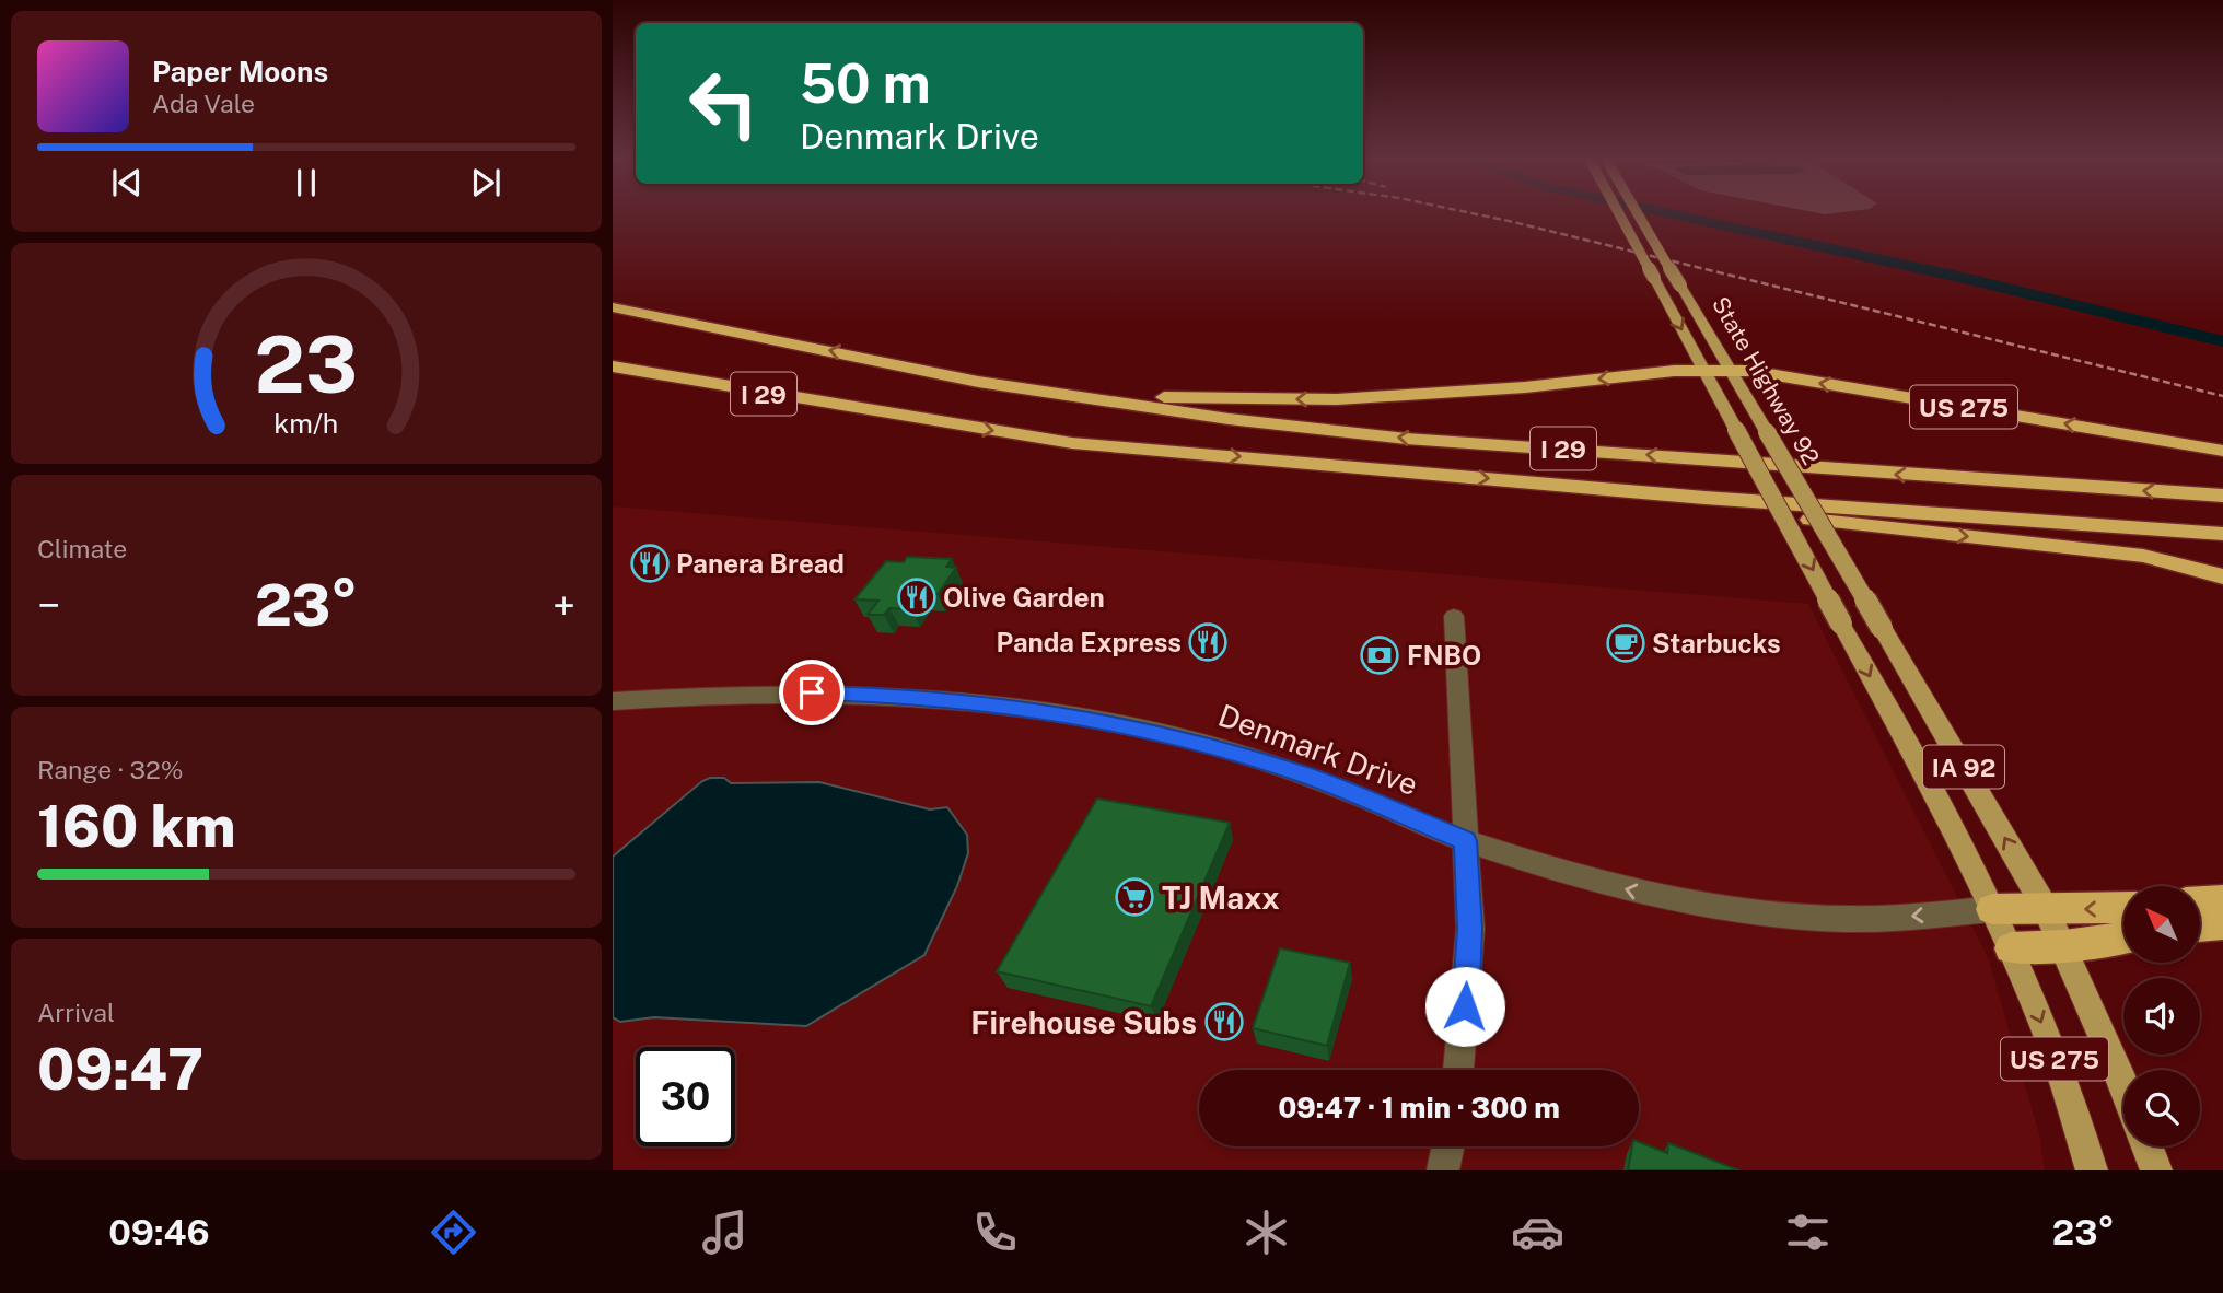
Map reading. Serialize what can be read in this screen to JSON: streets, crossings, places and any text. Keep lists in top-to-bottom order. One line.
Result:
{"streets":{"highway":["I 29","US 275"],"main road":["State Highway 92","IA 92"],"street":["Denmark Drive"]},"crossings":[["State Highway 92","US 275"],["State Highway 92","Denmark Drive"],["State Highway 92","IA 92"],["US 275","Denmark Drive"],["US 275","IA 92"]],"one_way":["Denmark Drive"],"places":{"restaurant":["Panera Bread","Olive Garden","Panda Express","Firehouse Subs"],"cafe":["Starbucks"],"bank":["FNBO"],"supermarket":["TJ Maxx"]},"north":"top left","page":{"turn":["50 m","Denmark Drive"],"song":["Paper Moons","Ada Vale"],"tile":["Climate",["Range · 32%","160 km"],["Arrival","09:47"]],"heat":["−","23°","+"],"limit":"30","trip":"09:47 · 1 min · 300 m","tabs":["09:46","23°"],"gauge":["23","km/h"]}}
